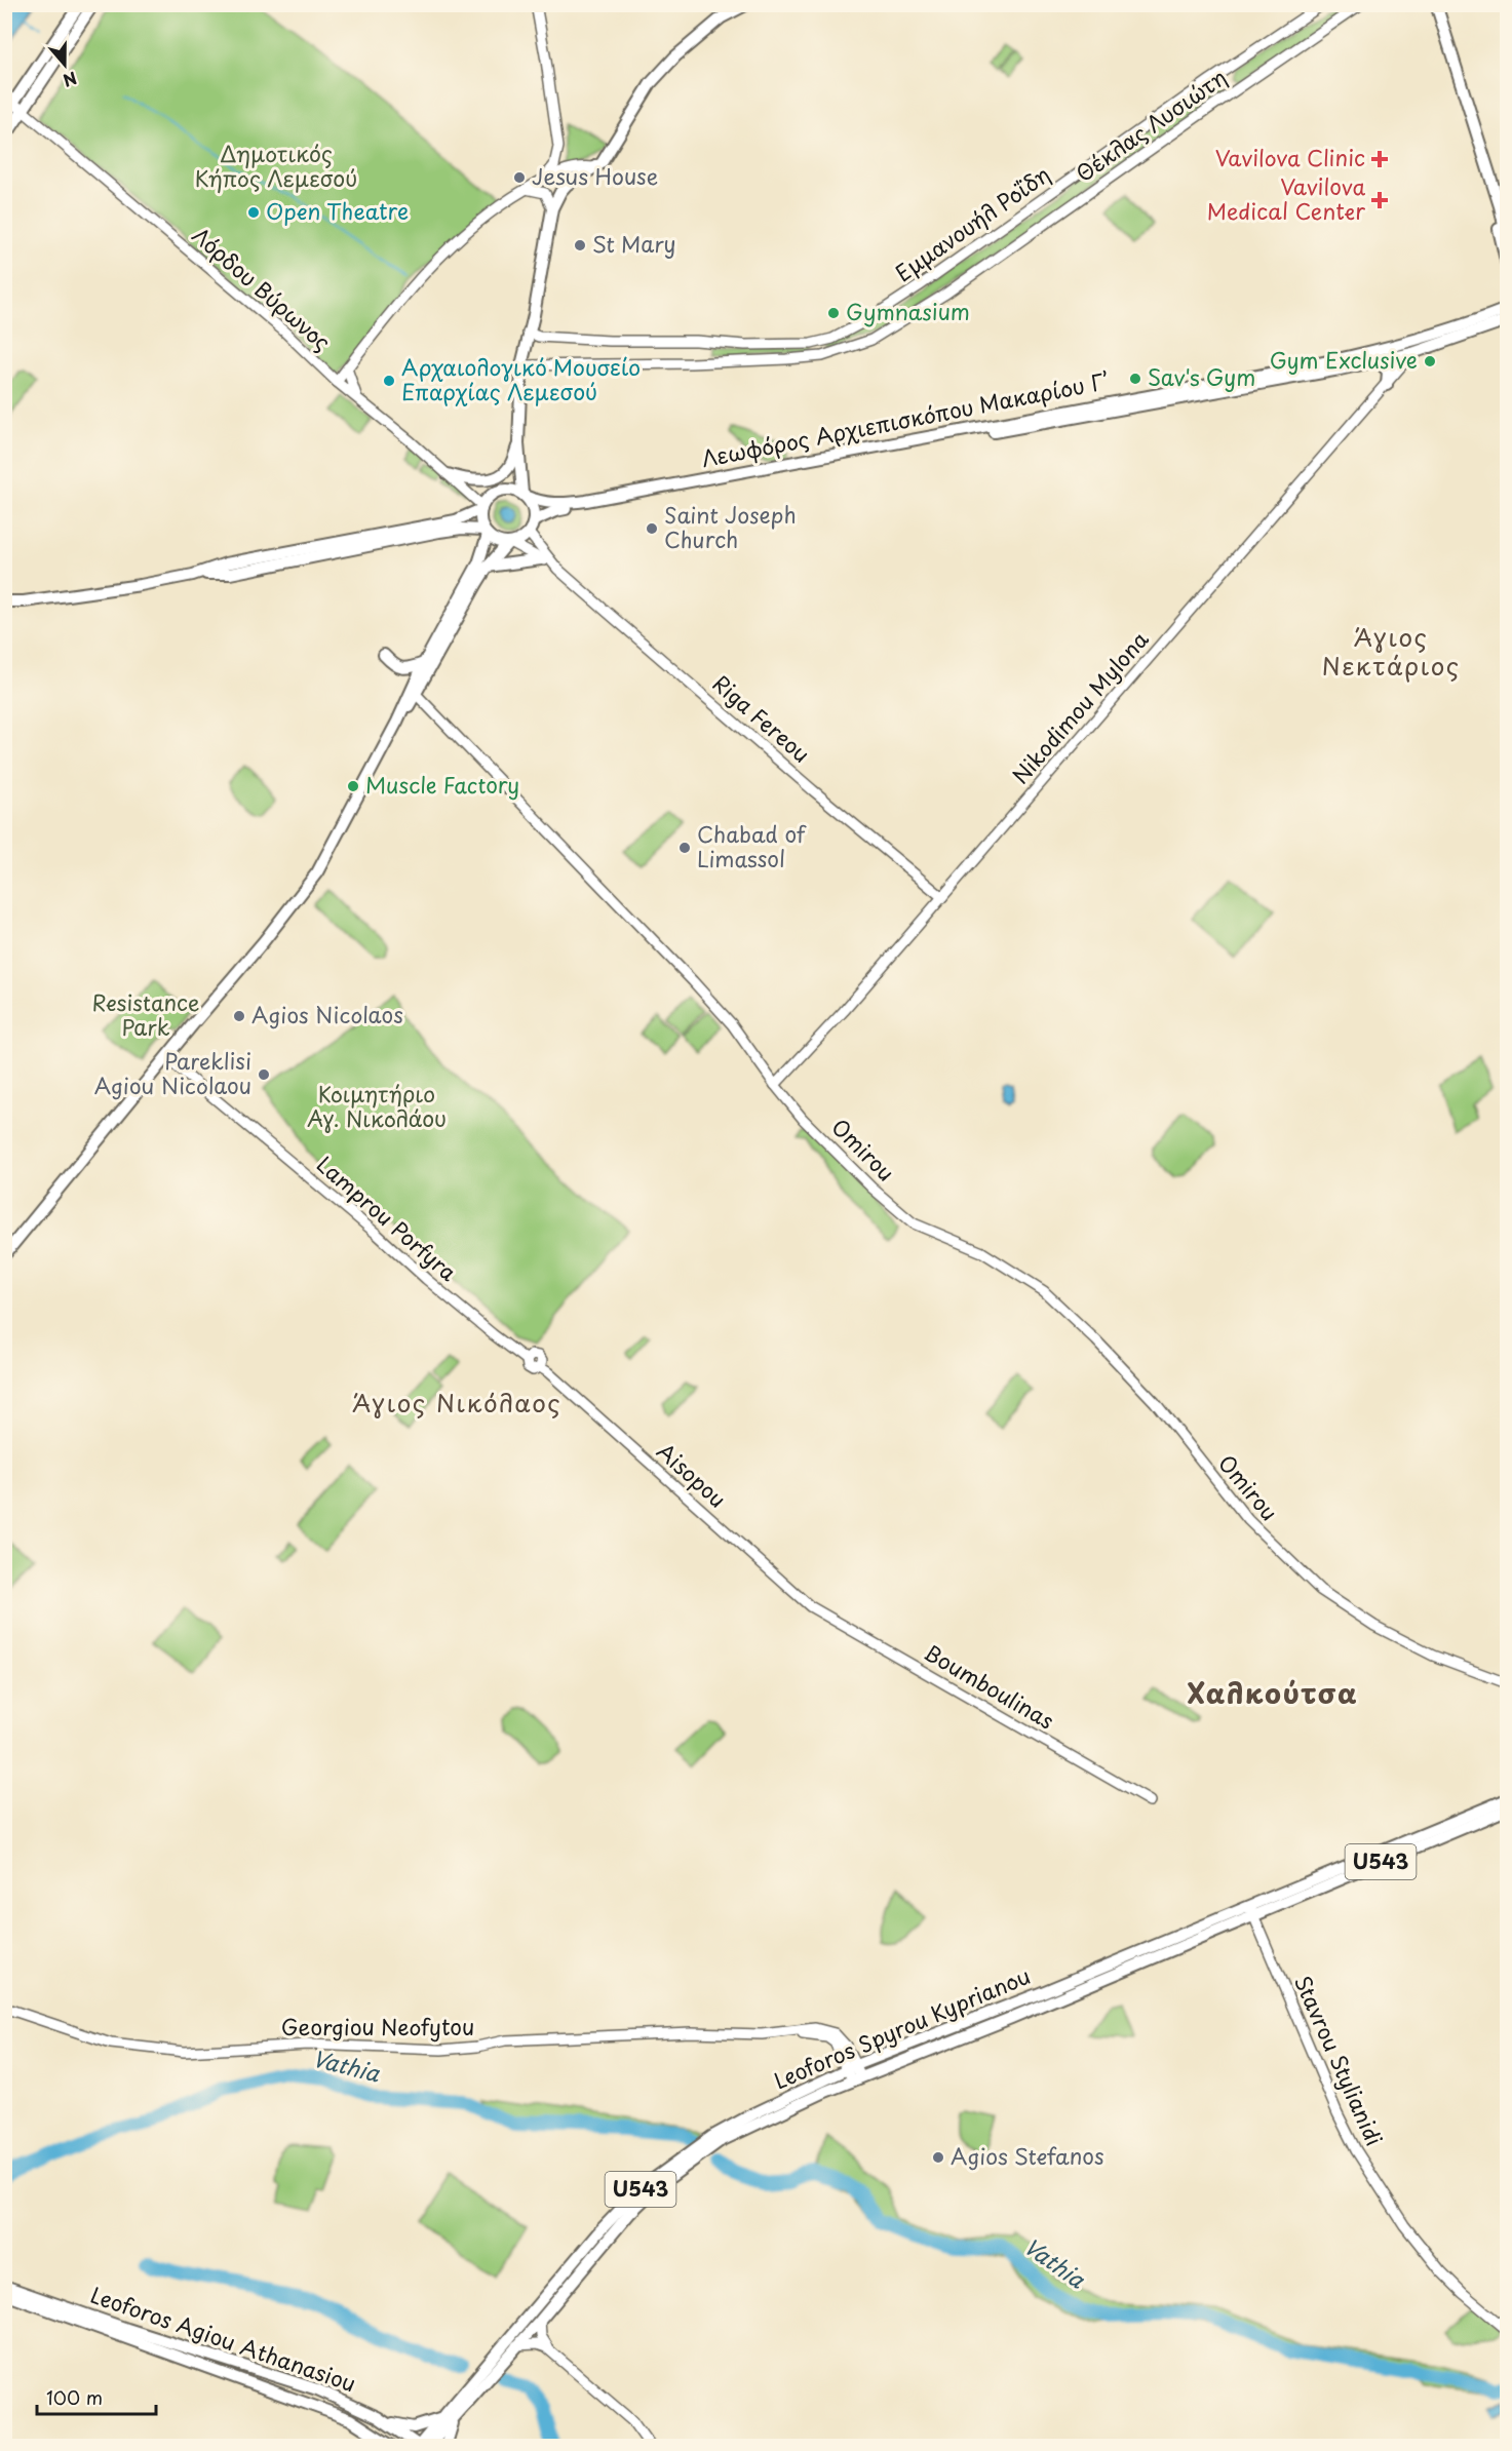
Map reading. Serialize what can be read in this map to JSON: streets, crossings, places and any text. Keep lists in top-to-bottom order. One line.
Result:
{"streets":{"main road":["Λεωφόρος Αρχιεπισκόπου Μακαρίου Γ’","U543","Leoforos Spyrou Kyprianou","Leoforos Agiou Athanasiou"],"street":["Θέκλας Λυσιώτη","Εμμανουήλ Ροΐδη","Λόρδου Βύρωνος","Nikodimou Mylona","Riga Fereou","Omirou","Lamprou Porfyra","Aisopou","Boumboulinas","Georgiou Neofytou","Stavrou Stylianidi"]},"crossings":[["Λόρδου Βύρωνος","Λεωφόρος Αρχιεπισκόπου Μακαρίου Γ’"],["Λόρδου Βύρωνος","Riga Fereou"],["Λεωφόρος Αρχιεπισκόπου Μακαρίου Γ’","Nikodimou Mylona"],["Λεωφόρος Αρχιεπισκόπου Μακαρίου Γ’","Riga Fereou"],["Nikodimou Mylona","Riga Fereou"],["Nikodimou Mylona","Omirou"],["Lamprou Porfyra","Aisopou"],["Aisopou","Boumboulinas"],["Georgiou Neofytou","Leoforos Spyrou Kyprianou"],["Leoforos Spyrou Kyprianou","Stavrou Stylianidi"],["Leoforos Spyrou Kyprianou","Leoforos Agiou Athanasiou"]],"districts":["Άγιος Νεκτάριος","Άγιος Νικόλαος","Χαλκούτσα"],"water":["Vathia"],"parks":["Δημοτικός Κήπος Λεμεσού","Resistance Park","Κοιμητήριο Αγ. Νικολάου"],"places":{"health":["Vavilova Clinic","Vavilova Medical Center"],"other":["Jesus House","Open Theatre","St Mary","Gymnasium","Gym Exclusive","Sav's Gym","Αρχαιολογικό Μουσείο Επαρχίας Λεμεσού","Saint Joseph Church","Muscle Factory","Chabad of Limassol","Agios Nicolaos","Pareklisi Agiou Nicolaou","Agios Stefanos"]},"scale_bar":"100 m","north":"bottom"}
